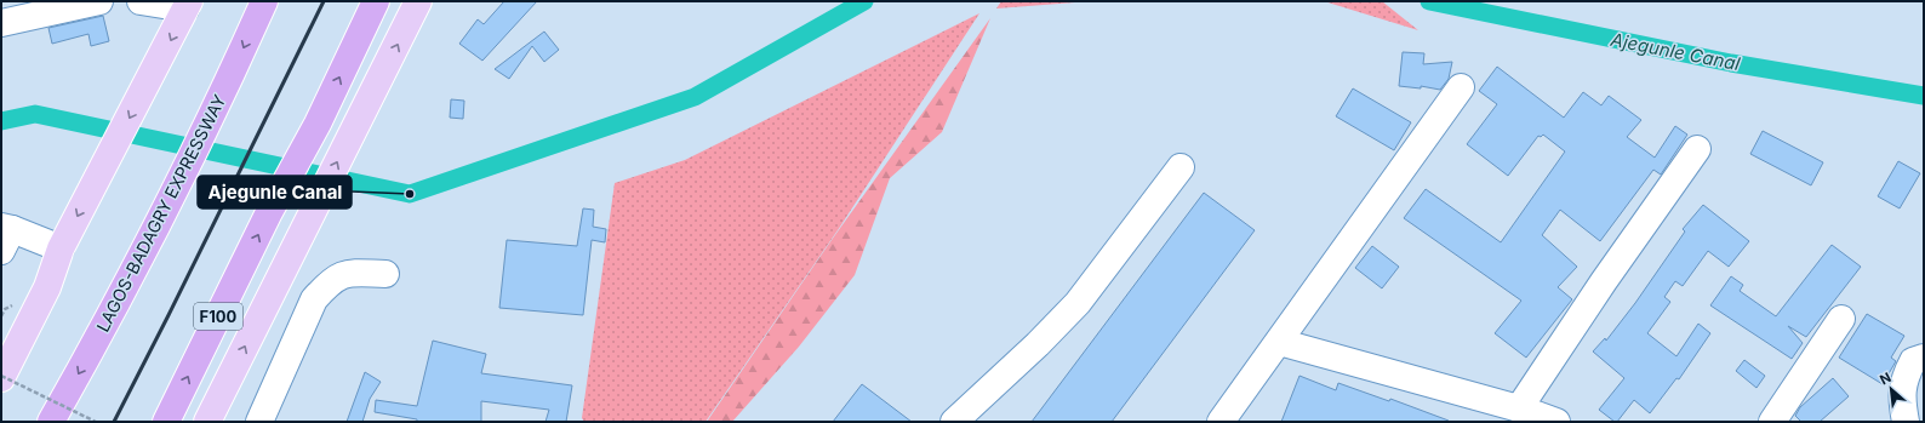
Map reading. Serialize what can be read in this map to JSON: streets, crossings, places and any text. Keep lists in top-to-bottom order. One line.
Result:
{"streets":{"highway":["LAGOS-BADAGRY EXPRESSWAY","F100"]},"water":["Ajegunle Canal"],"places":["Ajegunle Canal"],"north":"top left"}
